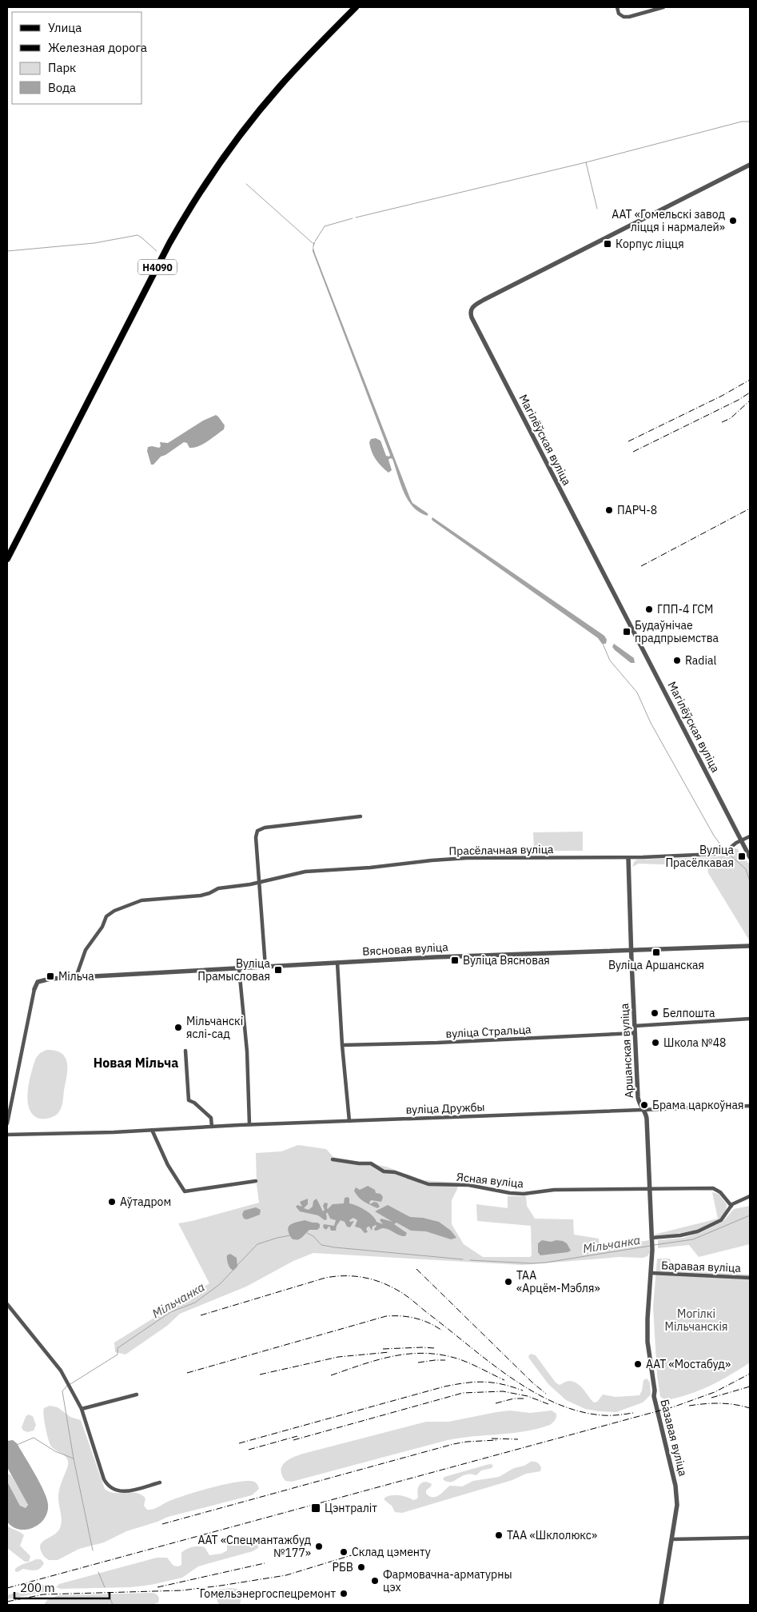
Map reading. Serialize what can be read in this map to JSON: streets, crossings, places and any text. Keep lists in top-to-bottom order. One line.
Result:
{"streets":{"main road":["Н4090"],"street":["Магілёўская вуліца","Прасёлачная вуліца","Вясновая вуліца","вуліца Стральца","Аршанская вуліца","вуліца Дружбы","Ясная вуліца","Баравая вуліца","Базавая вуліца"]},"crossings":[["Магілёўская вуліца","Прасёлачная вуліца"],["Прасёлачная вуліца","Вясновая вуліца"],["Прасёлачная вуліца","Аршанская вуліца"],["Вясновая вуліца","Аршанская вуліца"],["вуліца Стральца","Аршанская вуліца"],["Аршанская вуліца","вуліца Дружбы"],["Аршанская вуліца","Ясная вуліца"],["Аршанская вуліца","Базавая вуліца"],["Баравая вуліца","Базавая вуліца"]],"districts":["Новая Мільча"],"water":["Мільчанка"],"parks":["Могілкі Мільчанскія"],"places":{"other":["ААТ «Гомельскі завод ліцця і нармалей»","ПАРЧ-8","ГПП-4 ГСМ","Radial","Белпошта","Мільчанскі яслі-сад","Школа №48","Брама царкоўная","Аўтадром","ТАА «Арцём-Мэбля»","ААТ «Мостабуд»","ТАА «Шклолюкс»","ААТ «Спецмантажбуд №177»","Склад цэменту","РБВ","Фармовачна-арматурны цэх","Гомельэнергоспецремонт"],"transit":["Корпус ліцця","Будаўнічае прадпрыемства","Вуліца Прасёлкавая","Вуліца Аршанская","Вуліца Вясновая","Вуліца Прамысловая","Мільча","Цэнтраліт"]},"legend":["Улица","Железная дорога","Парк","Вода"],"scale_bar":"200 m"}
